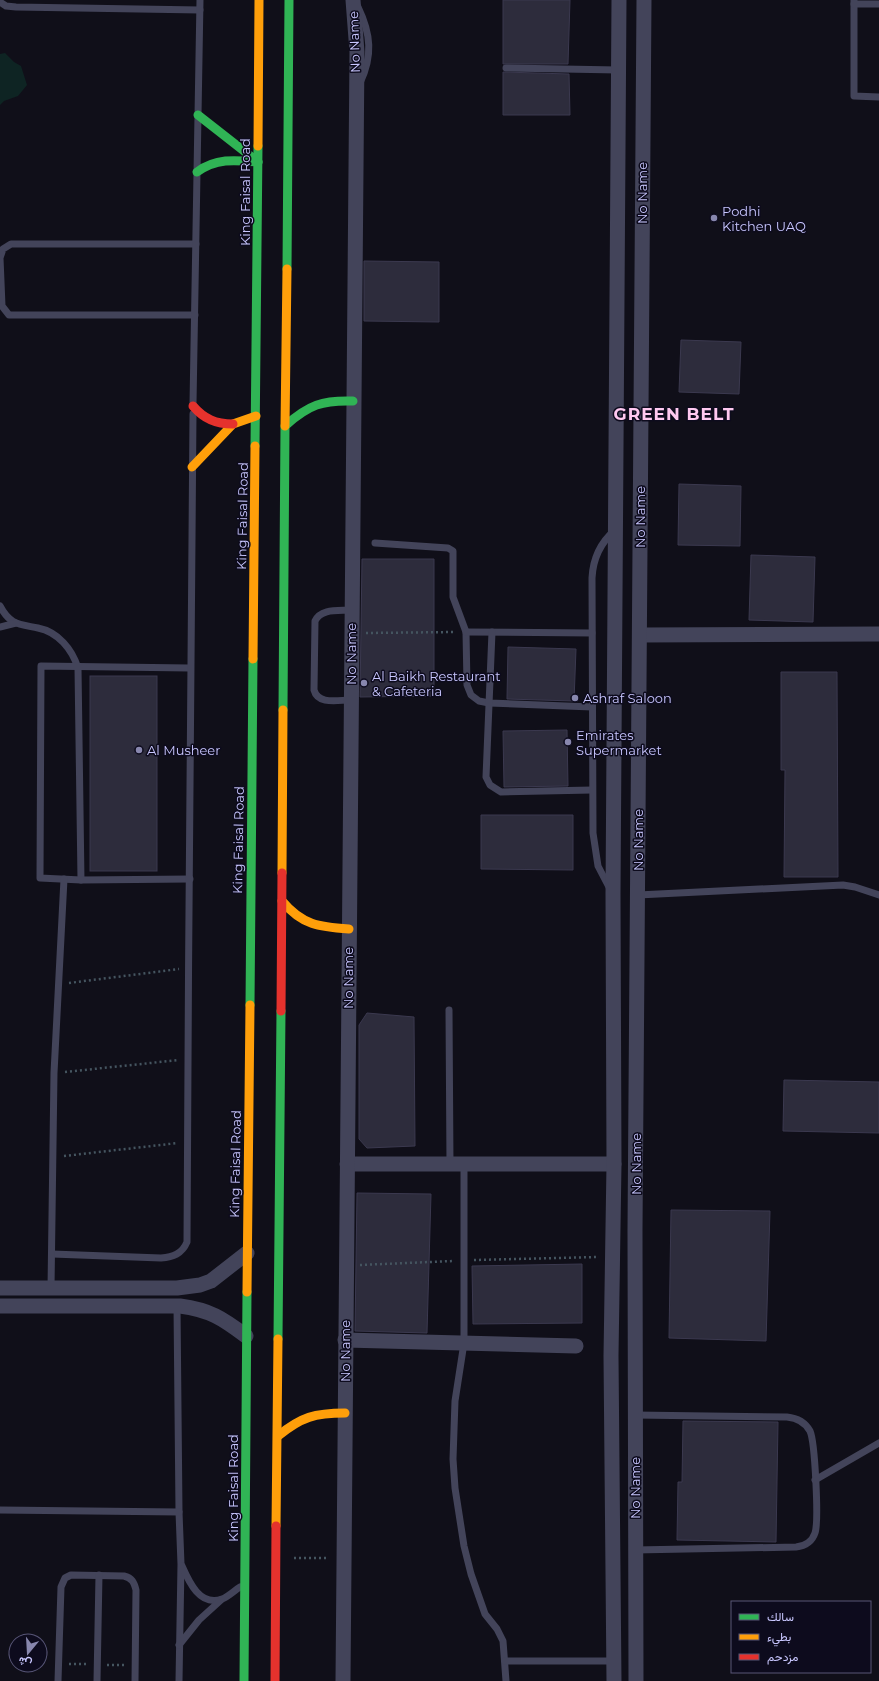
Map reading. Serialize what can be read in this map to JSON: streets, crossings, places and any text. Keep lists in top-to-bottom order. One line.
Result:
{"streets":{"main road":["King Faisal Road"],"street":["No Name"]},"districts":["GREEN BELT"],"places":["Podhi Kitchen UAQ","Al Baikh Restaurant & Cafeteria","Ashraf Saloon","Emirates Supermarket","Al Musheer"],"legend":["سالك","بطيء","مزدحم"],"north":"bottom"}
